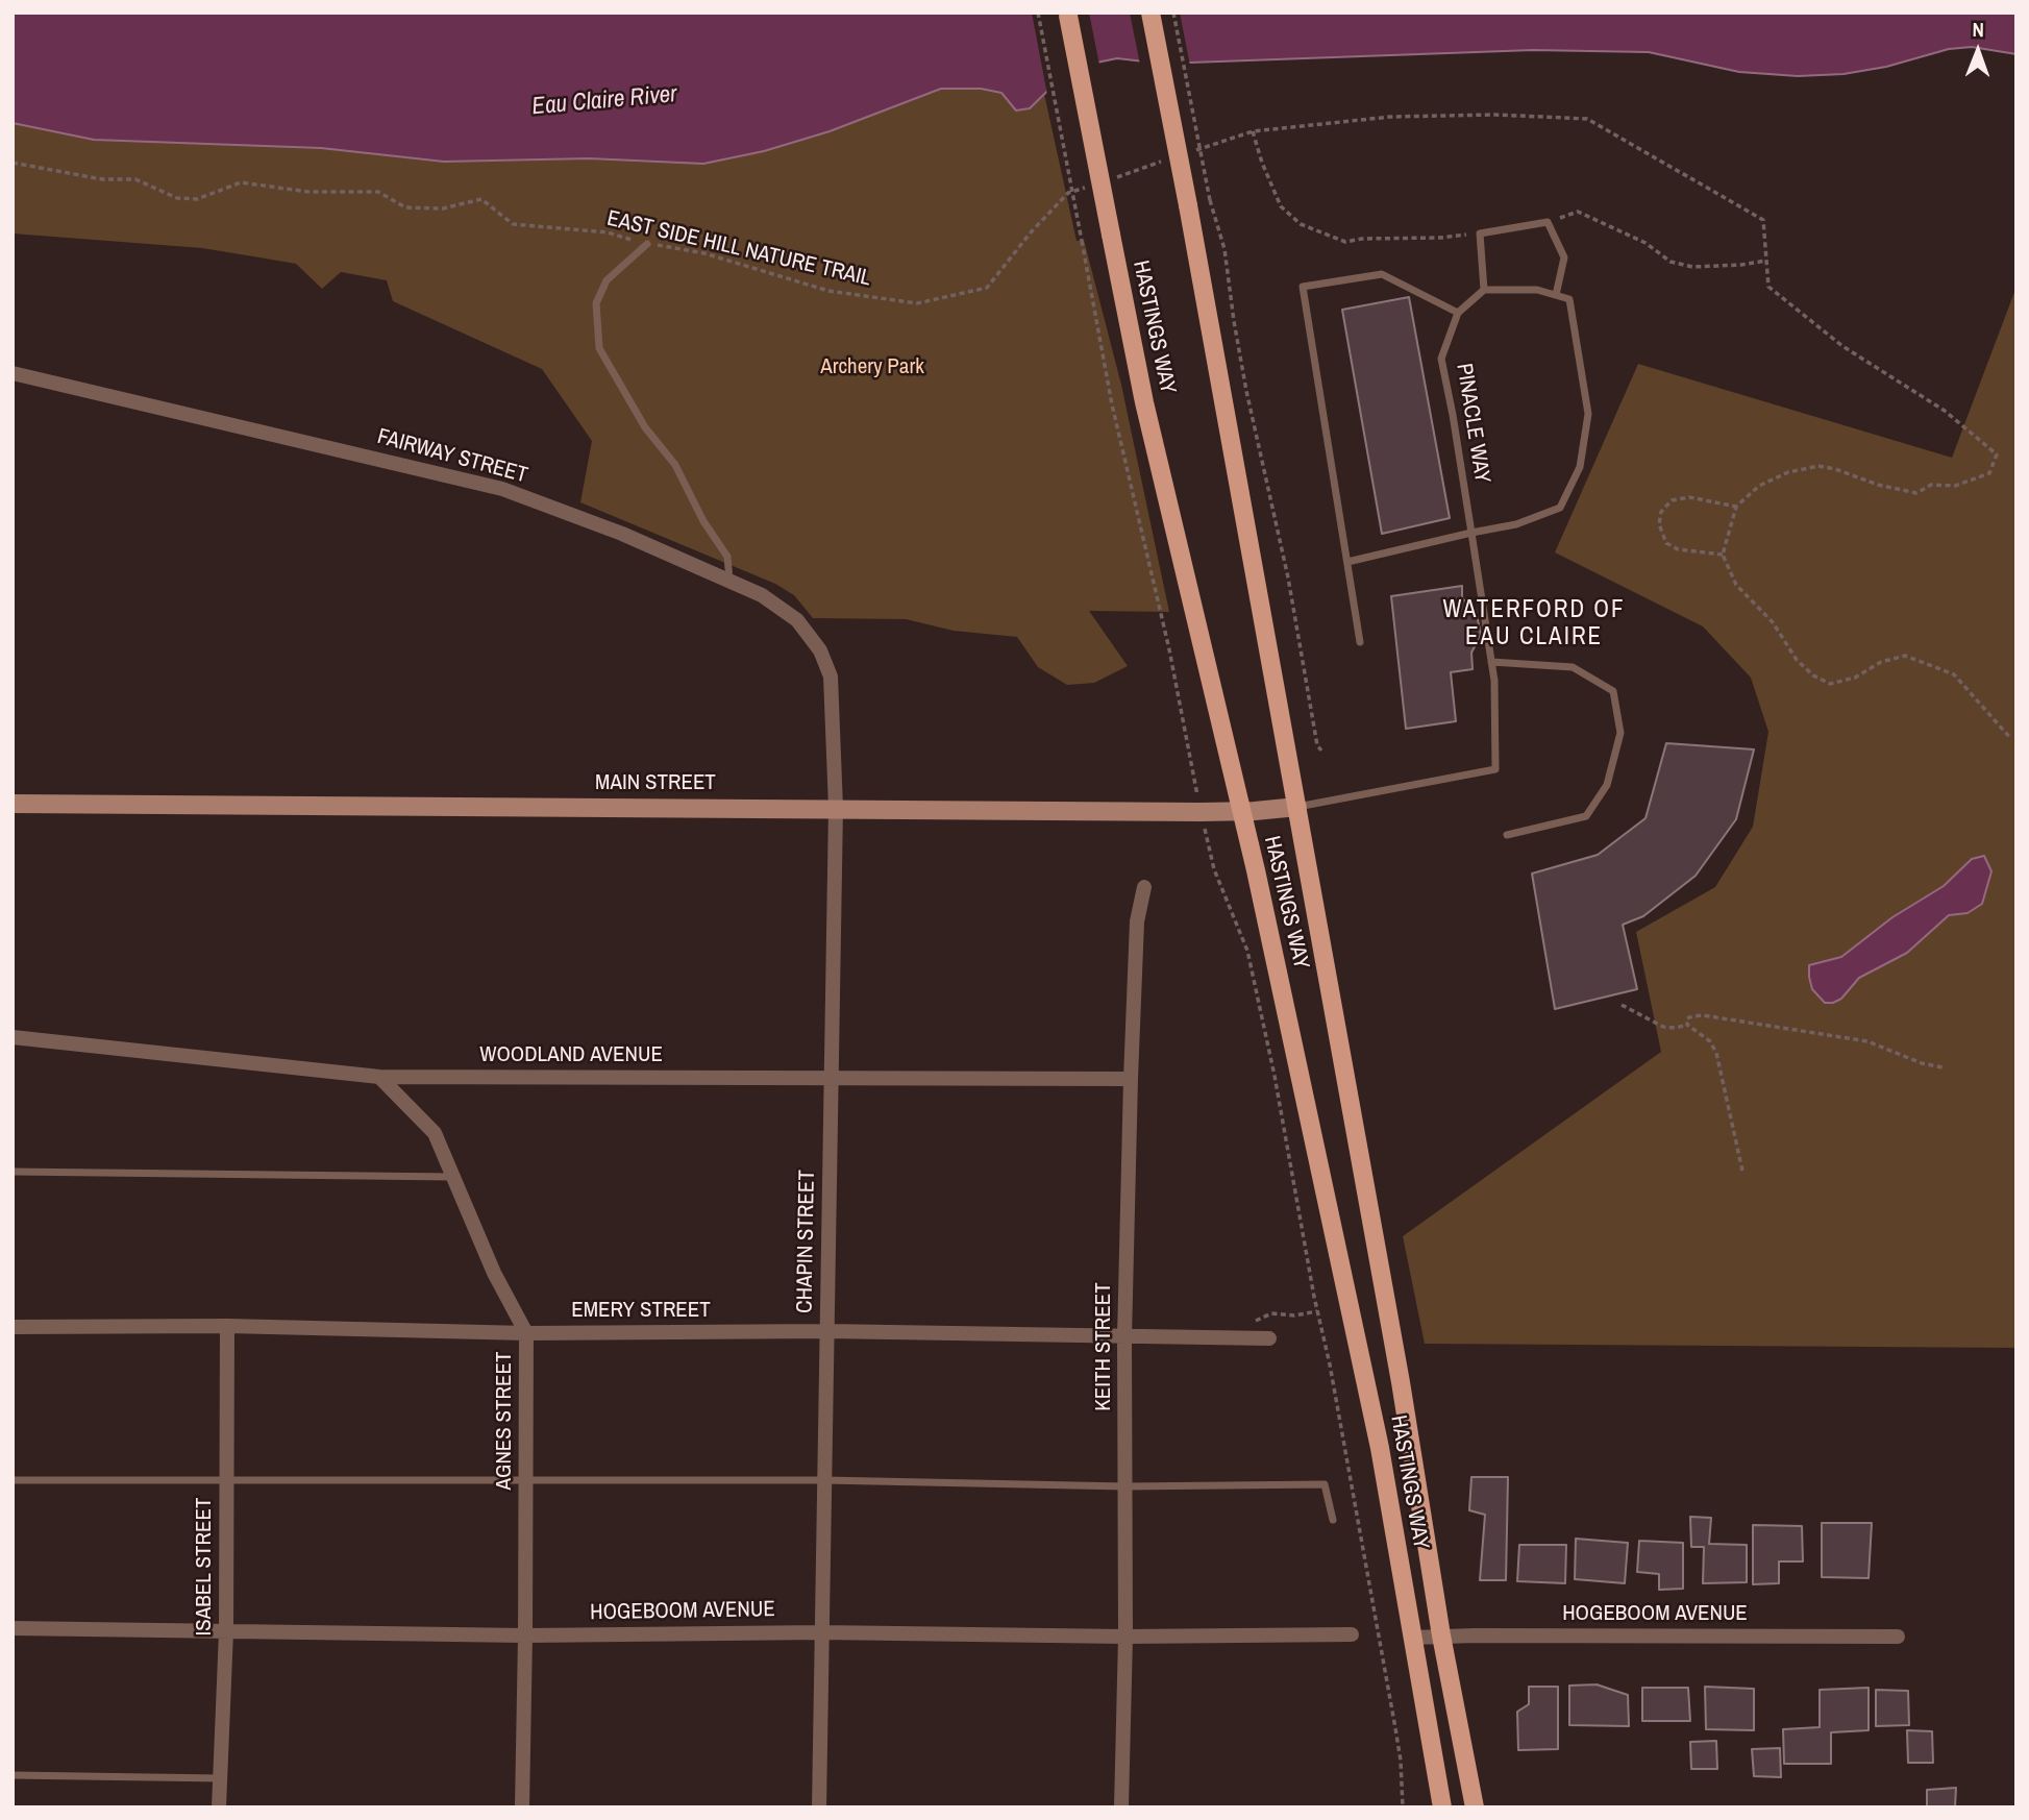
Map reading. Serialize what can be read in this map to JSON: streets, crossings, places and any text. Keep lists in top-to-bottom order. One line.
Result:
{"streets":{"main road":["HASTINGS WAY"],"street":["FAIRWAY STREET","MAIN STREET","WOODLAND AVENUE","CHAPIN STREET","EMERY STREET","KEITH STREET","AGNES STREET","ISABEL STREET","HOGEBOOM AVENUE"],"lane":["PINACLE WAY"],"path":["EAST SIDE HILL NATURE TRAIL"]},"crossings":[["HASTINGS WAY","PINACLE WAY"],["HASTINGS WAY","MAIN STREET"],["HASTINGS WAY","HOGEBOOM AVENUE"],["PINACLE WAY","MAIN STREET"],["FAIRWAY STREET","CHAPIN STREET"],["MAIN STREET","CHAPIN STREET"],["WOODLAND AVENUE","CHAPIN STREET"],["WOODLAND AVENUE","KEITH STREET"],["WOODLAND AVENUE","AGNES STREET"],["CHAPIN STREET","EMERY STREET"],["CHAPIN STREET","HOGEBOOM AVENUE"],["EMERY STREET","KEITH STREET"],["EMERY STREET","AGNES STREET"],["EMERY STREET","ISABEL STREET"],["KEITH STREET","HOGEBOOM AVENUE"],["AGNES STREET","HOGEBOOM AVENUE"],["ISABEL STREET","HOGEBOOM AVENUE"]],"districts":["WATERFORD OF EAU CLAIRE"],"water":["Eau Claire River"],"parks":["Archery Park"],"north":"top"}
